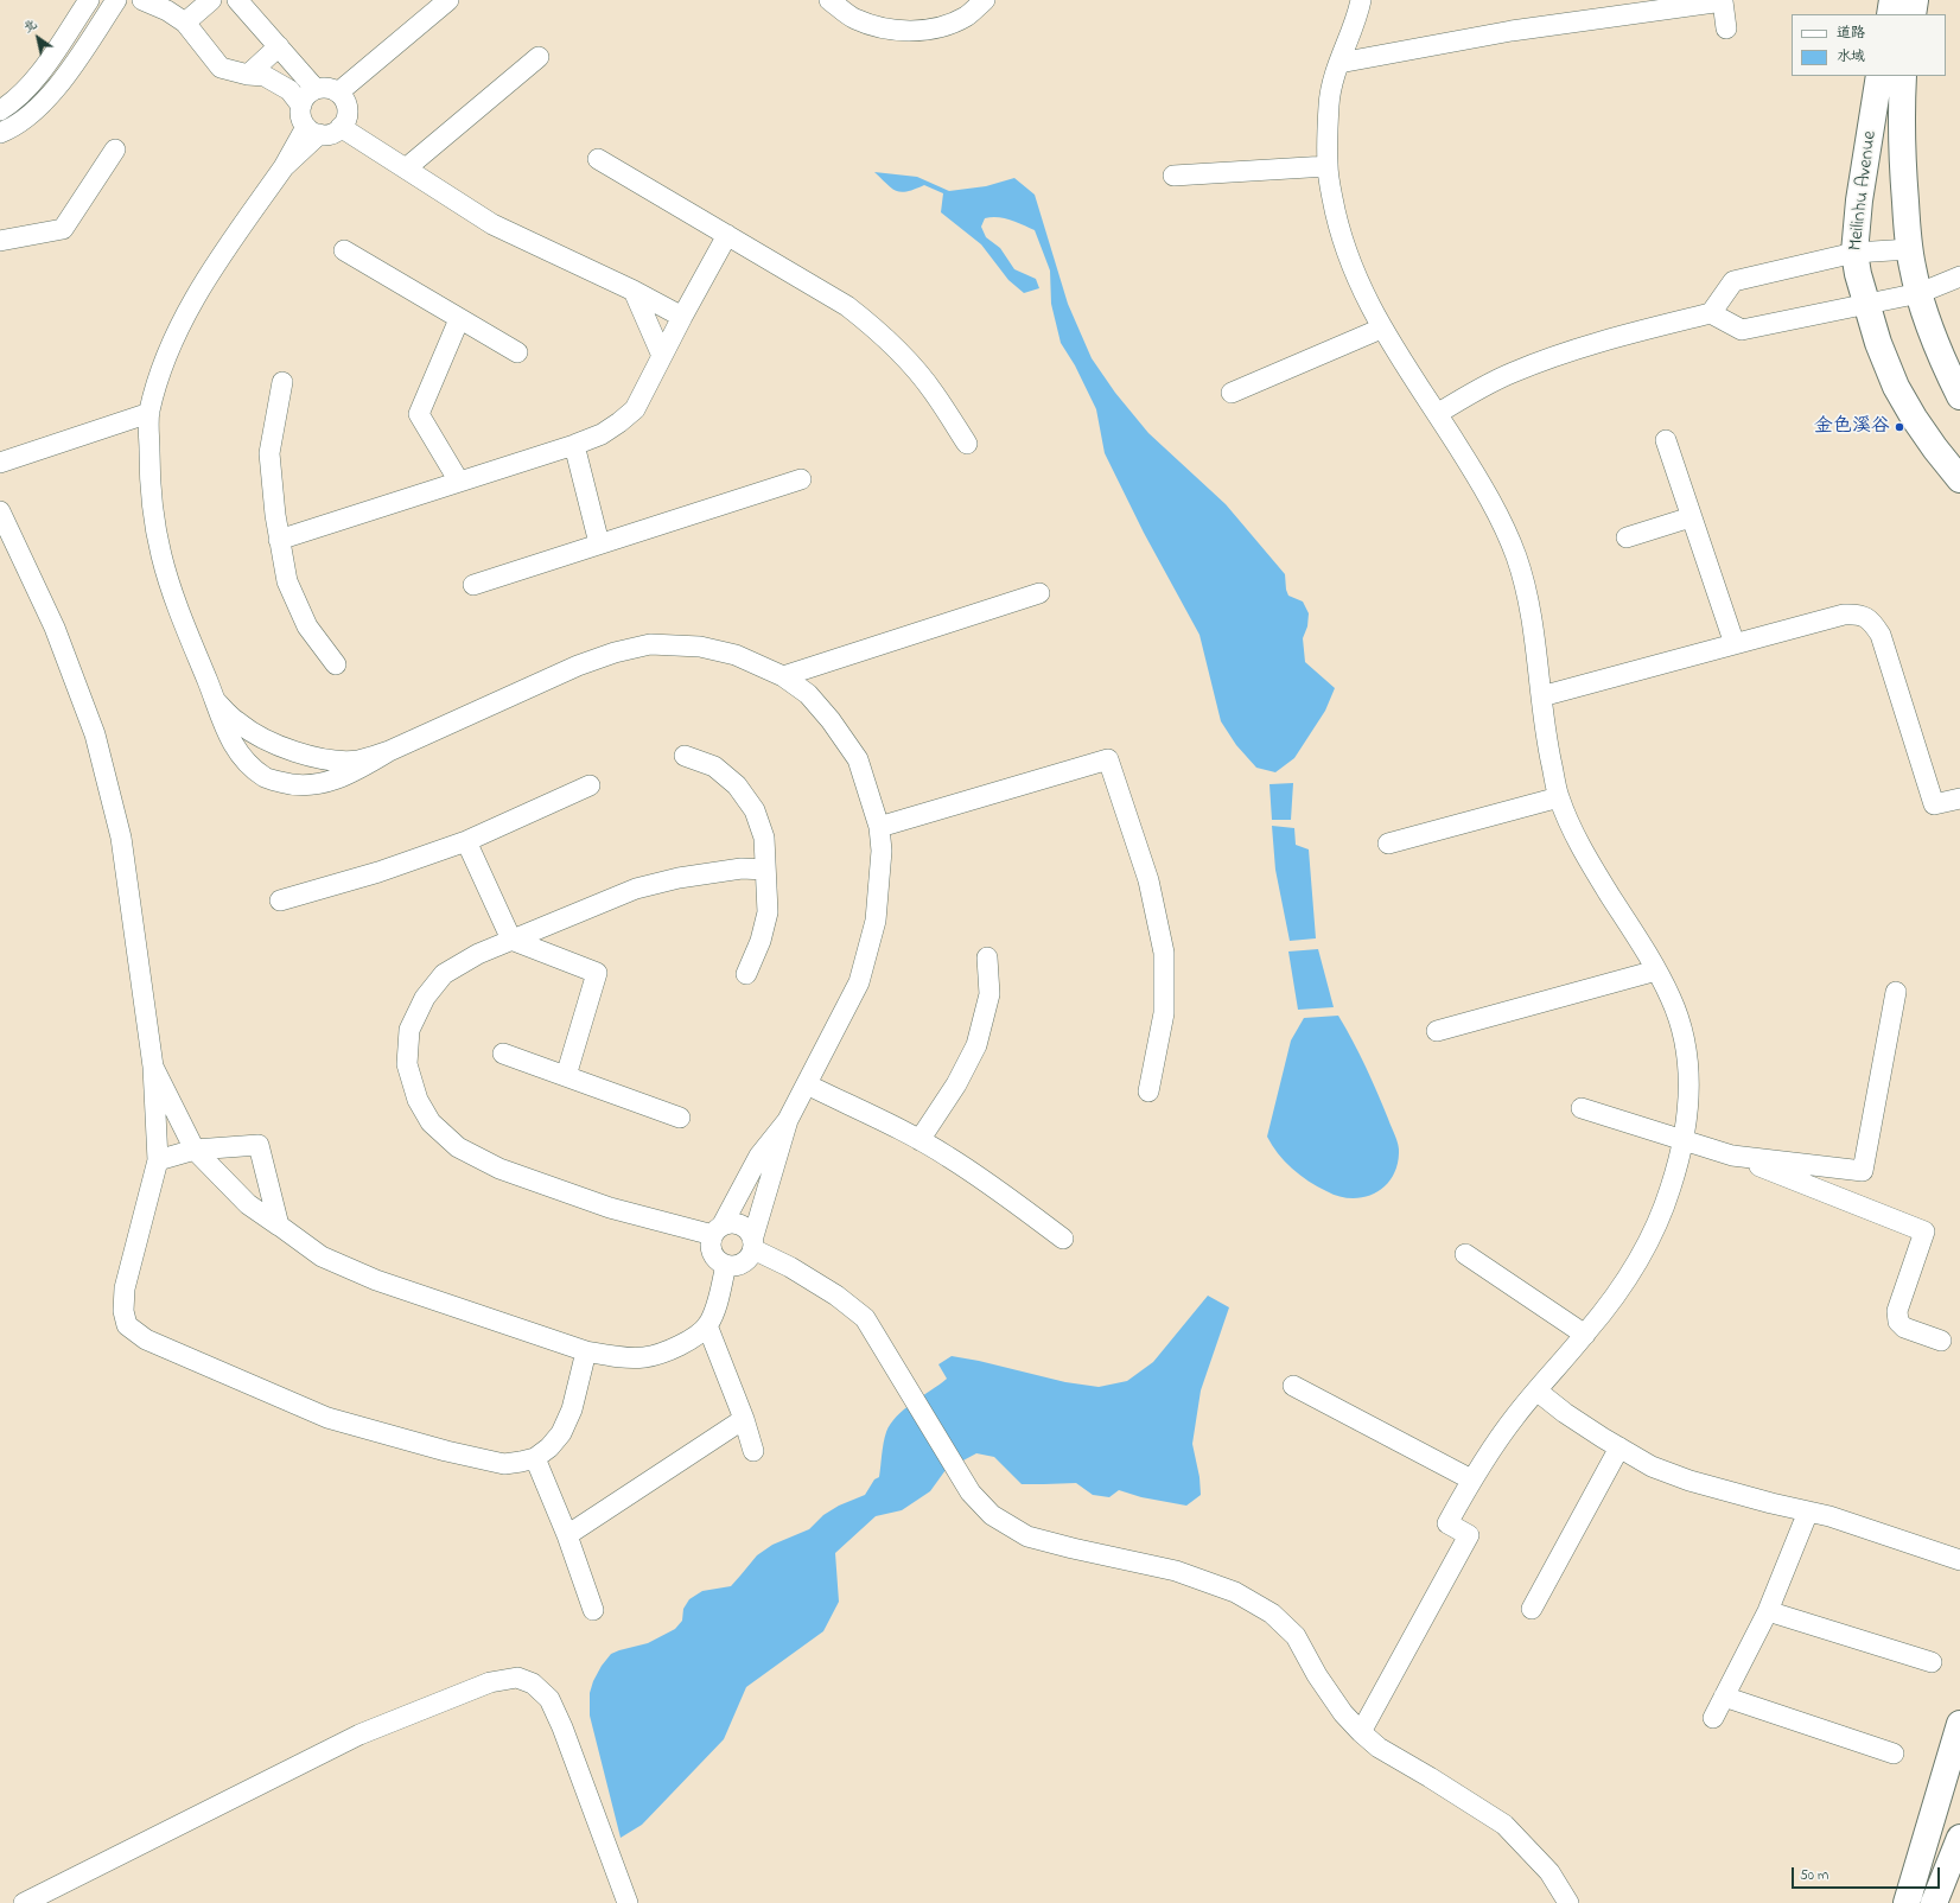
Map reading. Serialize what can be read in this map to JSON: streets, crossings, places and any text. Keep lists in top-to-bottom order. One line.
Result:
{"streets":{"main road":["Meilinhu Avenue"]},"places":["金色溪谷"],"legend":["道路","水域"],"scale_bar":"50 m","north":"top left"}
